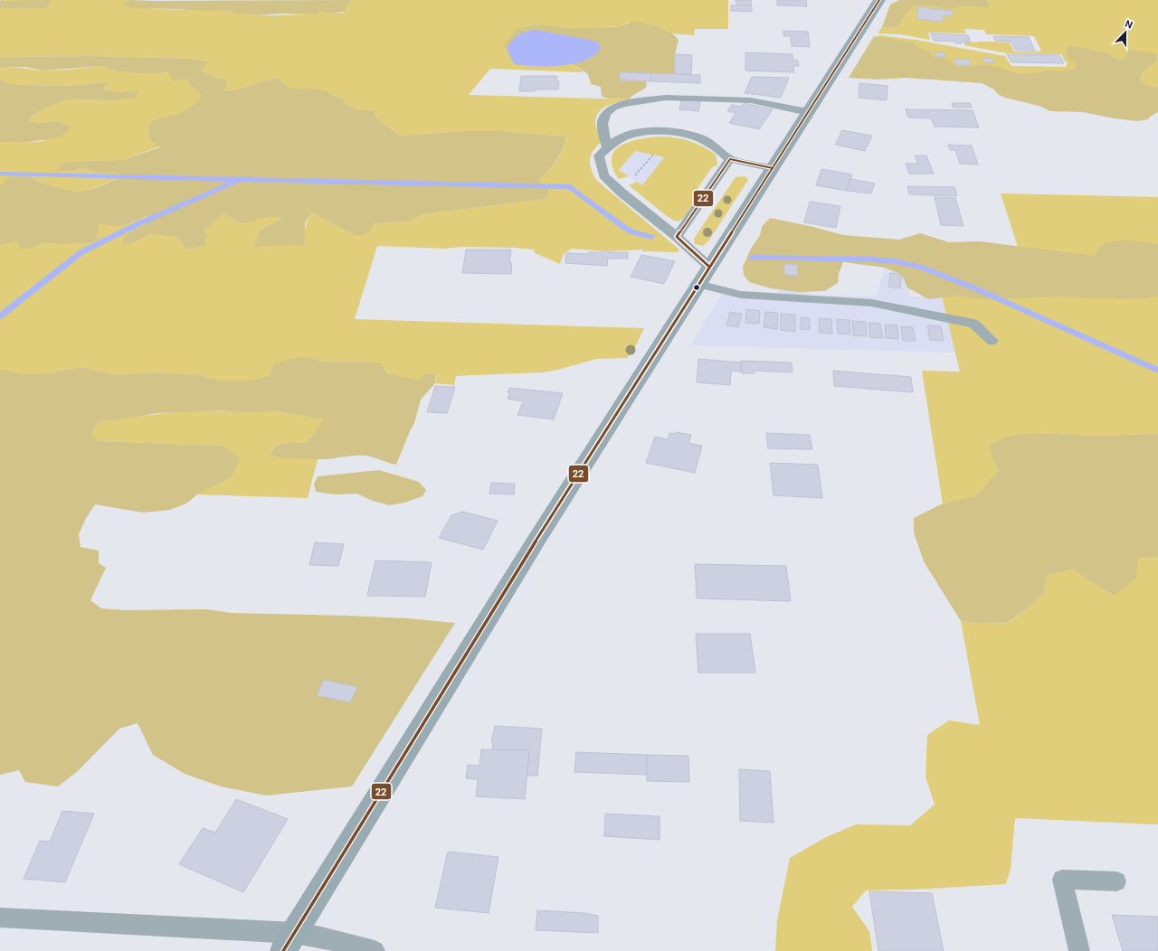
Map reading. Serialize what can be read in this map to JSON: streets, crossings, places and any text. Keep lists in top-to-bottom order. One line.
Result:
{"lines":["transit line 22"],"north":"top"}
